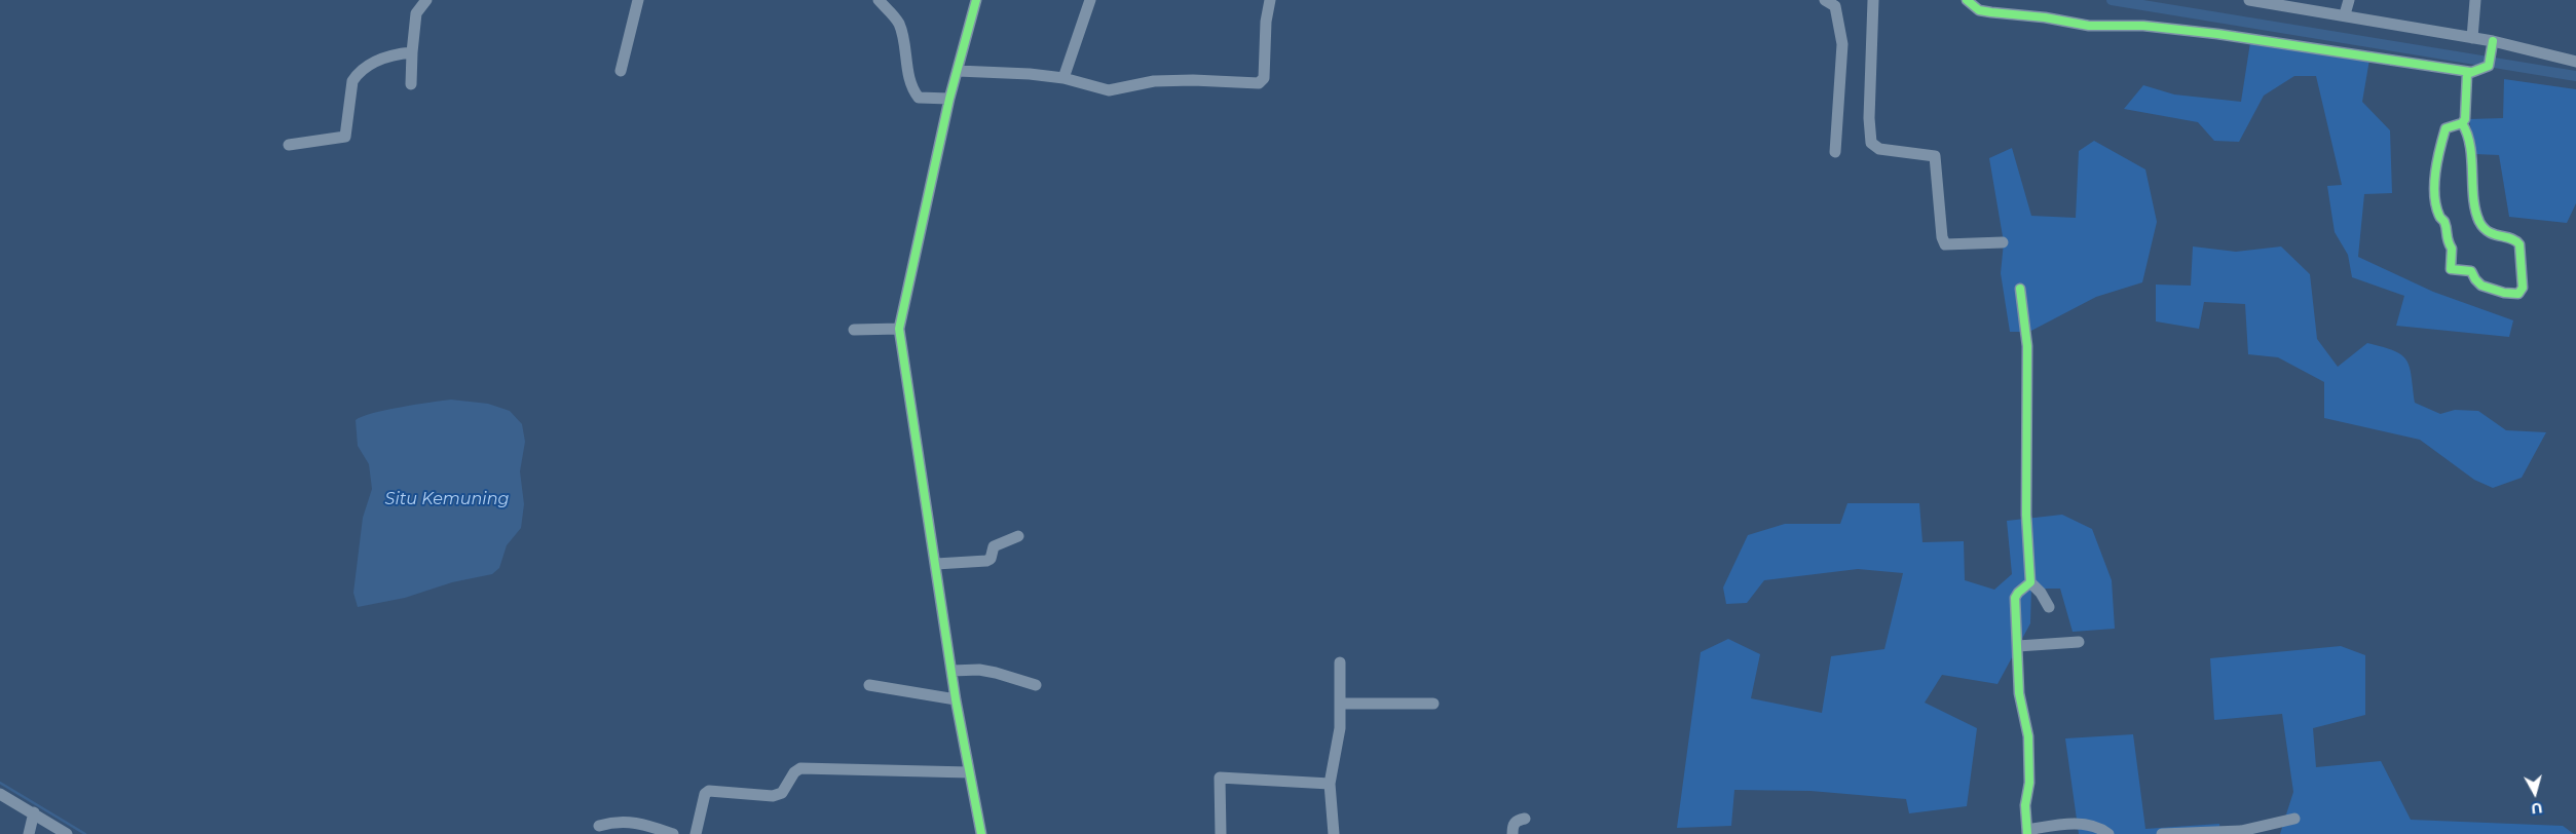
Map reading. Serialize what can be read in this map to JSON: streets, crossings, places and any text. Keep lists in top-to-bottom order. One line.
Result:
{"water":["Situ Kemuning"],"north":"bottom"}
